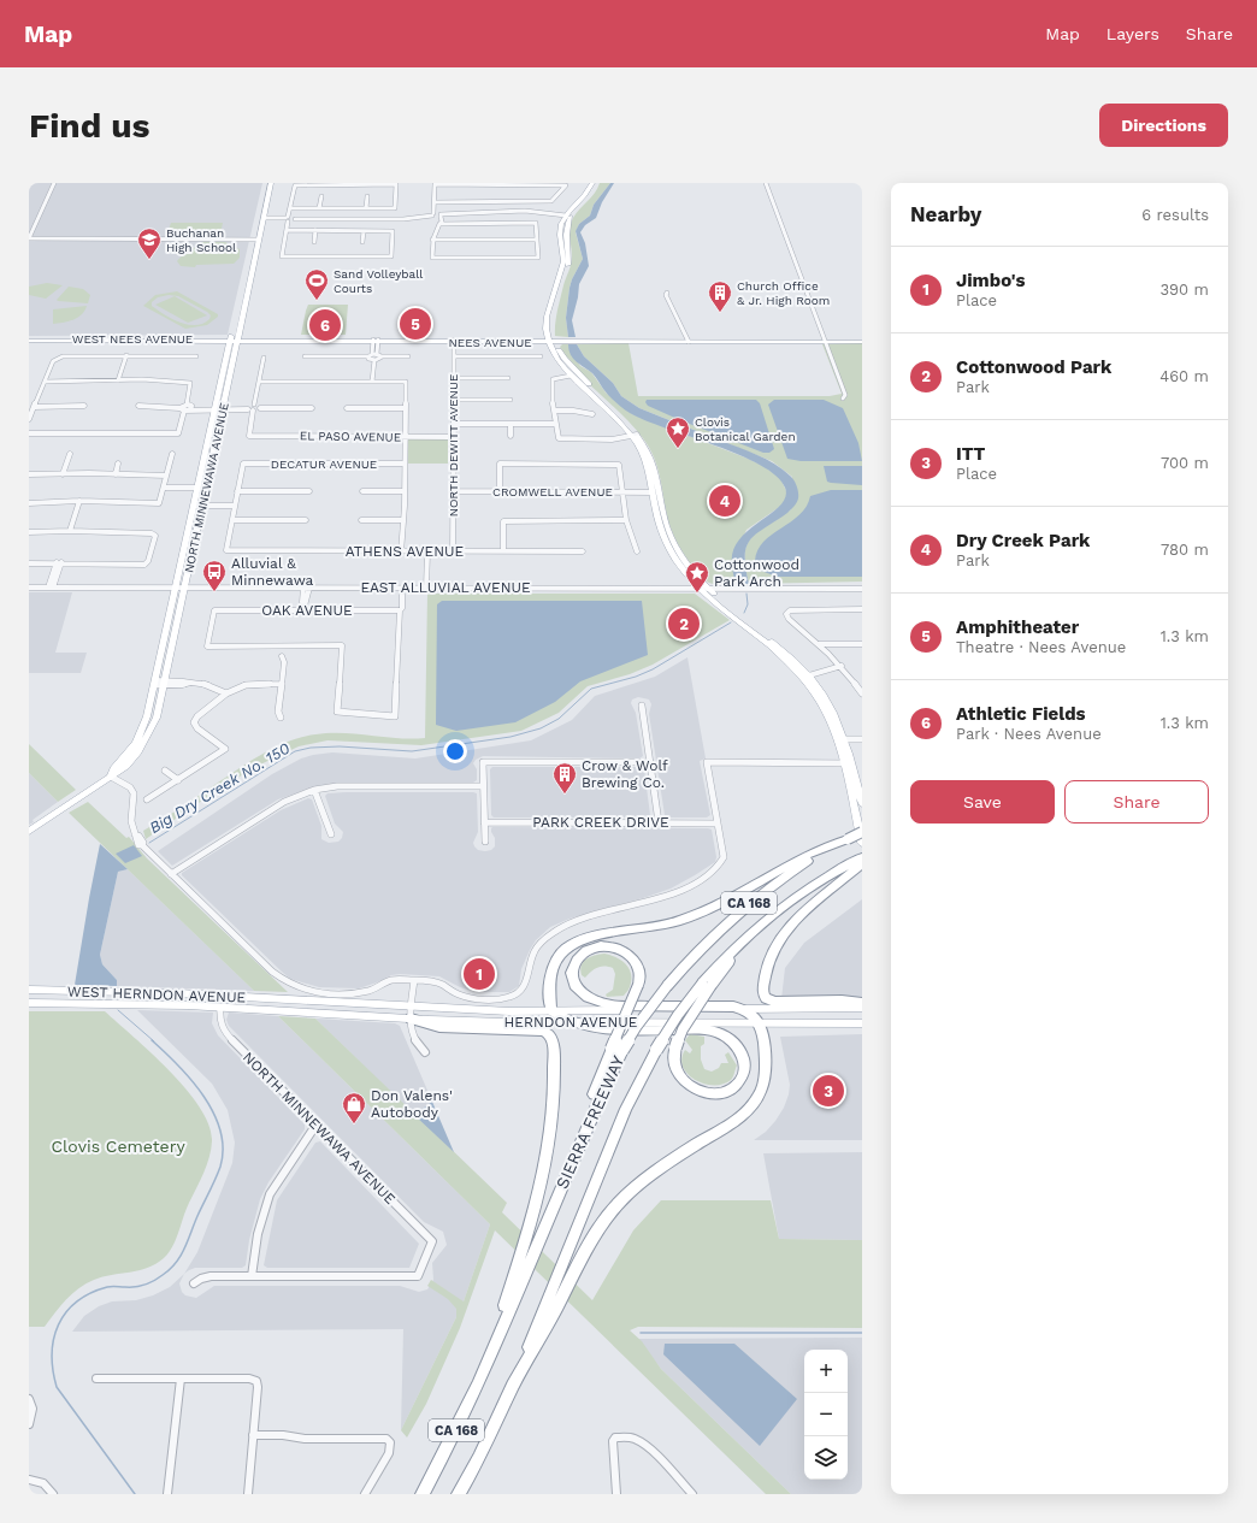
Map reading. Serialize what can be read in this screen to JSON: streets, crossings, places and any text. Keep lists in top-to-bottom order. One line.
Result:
{"streets":{"highway":["CA 168","SIERRA FREEWAY"],"main road":["WEST NEES AVENUE","NEES AVENUE","NORTH MINNEWAWA AVENUE","WEST HERNDON AVENUE","HERNDON AVENUE"],"street":["EL PASO AVENUE","NORTH DEWITT AVENUE","DECATUR AVENUE","CROMWELL AVENUE","ATHENS AVENUE","EAST ALLUVIAL AVENUE","OAK AVENUE","PARK CREEK DRIVE"]},"crossings":[["WEST NEES AVENUE","NEES AVENUE"],["WEST NEES AVENUE","NORTH MINNEWAWA AVENUE"],["NEES AVENUE","NORTH DEWITT AVENUE"],["NEES AVENUE","NORTH MINNEWAWA AVENUE"],["EL PASO AVENUE","NORTH DEWITT AVENUE"],["NORTH DEWITT AVENUE","CROMWELL AVENUE"],["NORTH DEWITT AVENUE","ATHENS AVENUE"],["NORTH MINNEWAWA AVENUE","EAST ALLUVIAL AVENUE"],["NORTH MINNEWAWA AVENUE","WEST HERNDON AVENUE"],["CA 168","SIERRA FREEWAY"],["WEST HERNDON AVENUE","HERNDON AVENUE"]],"water":["Big Dry Creek No. 150"],"parks":["Clovis Cemetery"],"places":{"school or university":["Buchanan High School"],"sports":["Sand Volleyball Courts"],"building":["Church Office & Jr. High Room","Crow & Wolf Brewing Co."],"place":["Clovis Botanical Garden","Cottonwood Park Arch"],"bus stop":["Alluvial & Minnewawa"],"shop":["Don Valens' Autobody"]},"page":{"header":"Map","nav":["Map","Layers","Share"],"buttons":["Directions",["Save","Share"]],"title":"Find us","heading":["Nearby","6 results"],"list":[{"mark":"1","name":"Jimbo's","note":"Place","value":"390 m"},{"mark":"2","name":"Cottonwood Park","note":"Park","value":"460 m"},{"mark":"3","name":"ITT","note":"Place","value":"700 m"},{"mark":"4","name":"Dry Creek Park","note":"Park","value":"780 m"},{"mark":"5","name":"Amphitheater","note":"Theatre · Nees Avenue","value":"1.3 km"},{"mark":"6","name":"Athletic Fields","note":"Park · Nees Avenue","value":"1.3 km"}],"pins":["5","6","4","2","1","3"],"map_buttons":["+","−"]}}
